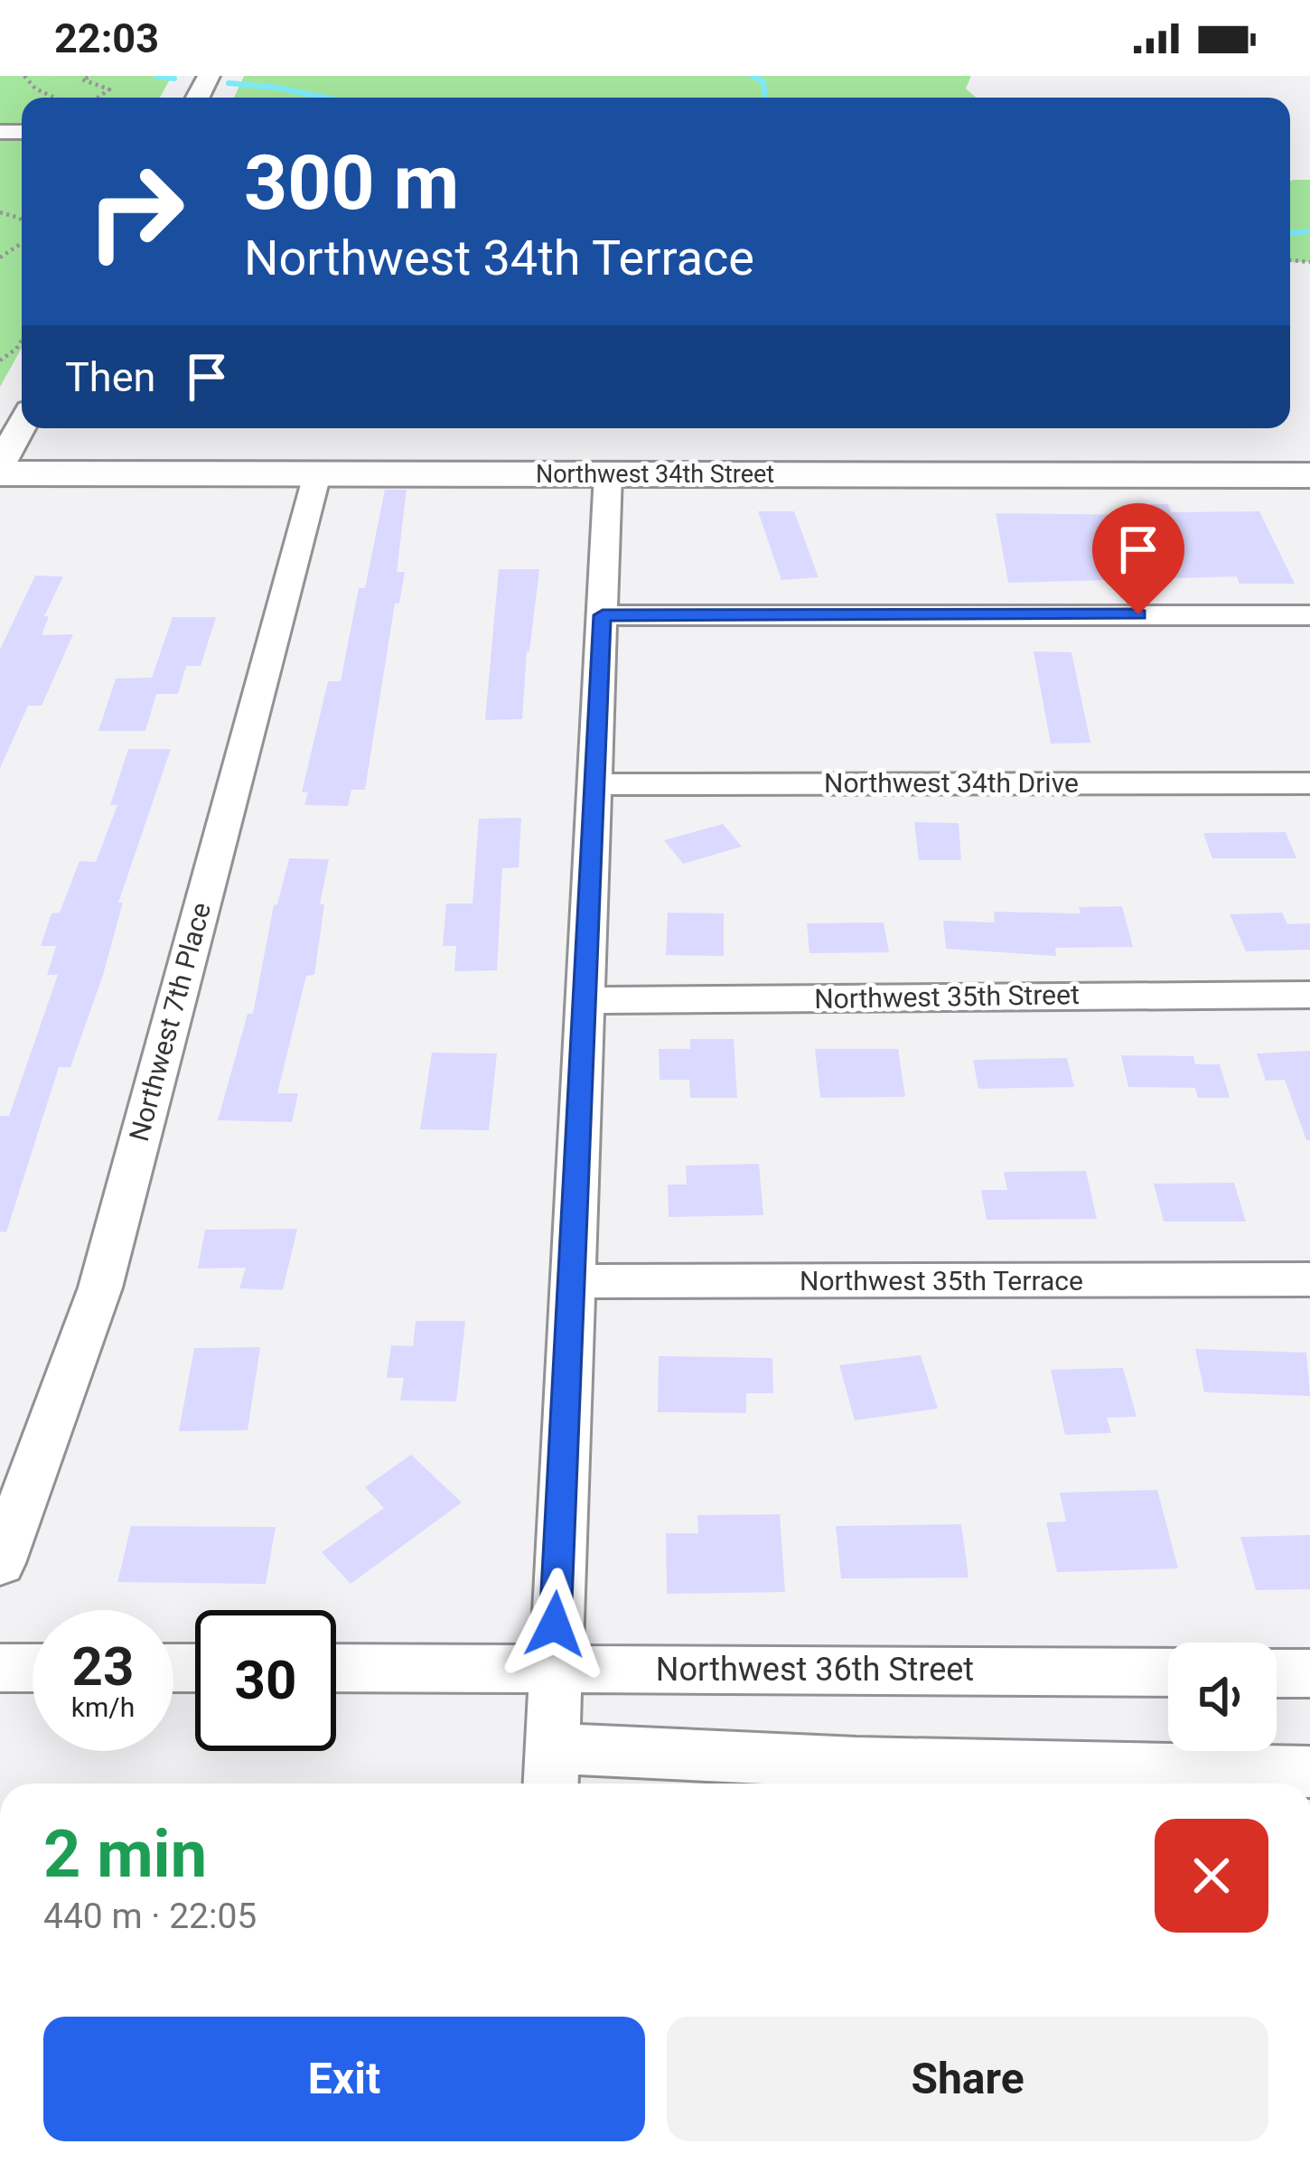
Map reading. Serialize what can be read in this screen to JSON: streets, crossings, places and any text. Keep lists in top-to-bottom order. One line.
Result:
{"streets":{"main road":["Northwest 34th Street"],"street":["Northwest 34th Drive","Northwest 35th Street","Northwest 7th Place","Northwest 35th Terrace","Northwest 36th Street"]},"crossings":[["Northwest 34th Street","Northwest 7th Place"]],"page":{"status":"22:03","turn":["300 m","Northwest 34th Terrace"],"then":"Then","speed":"23 km/h","limit":"30","heading":["2 min","440 m · 22:05"],"buttons":["Exit","Share"]}}
